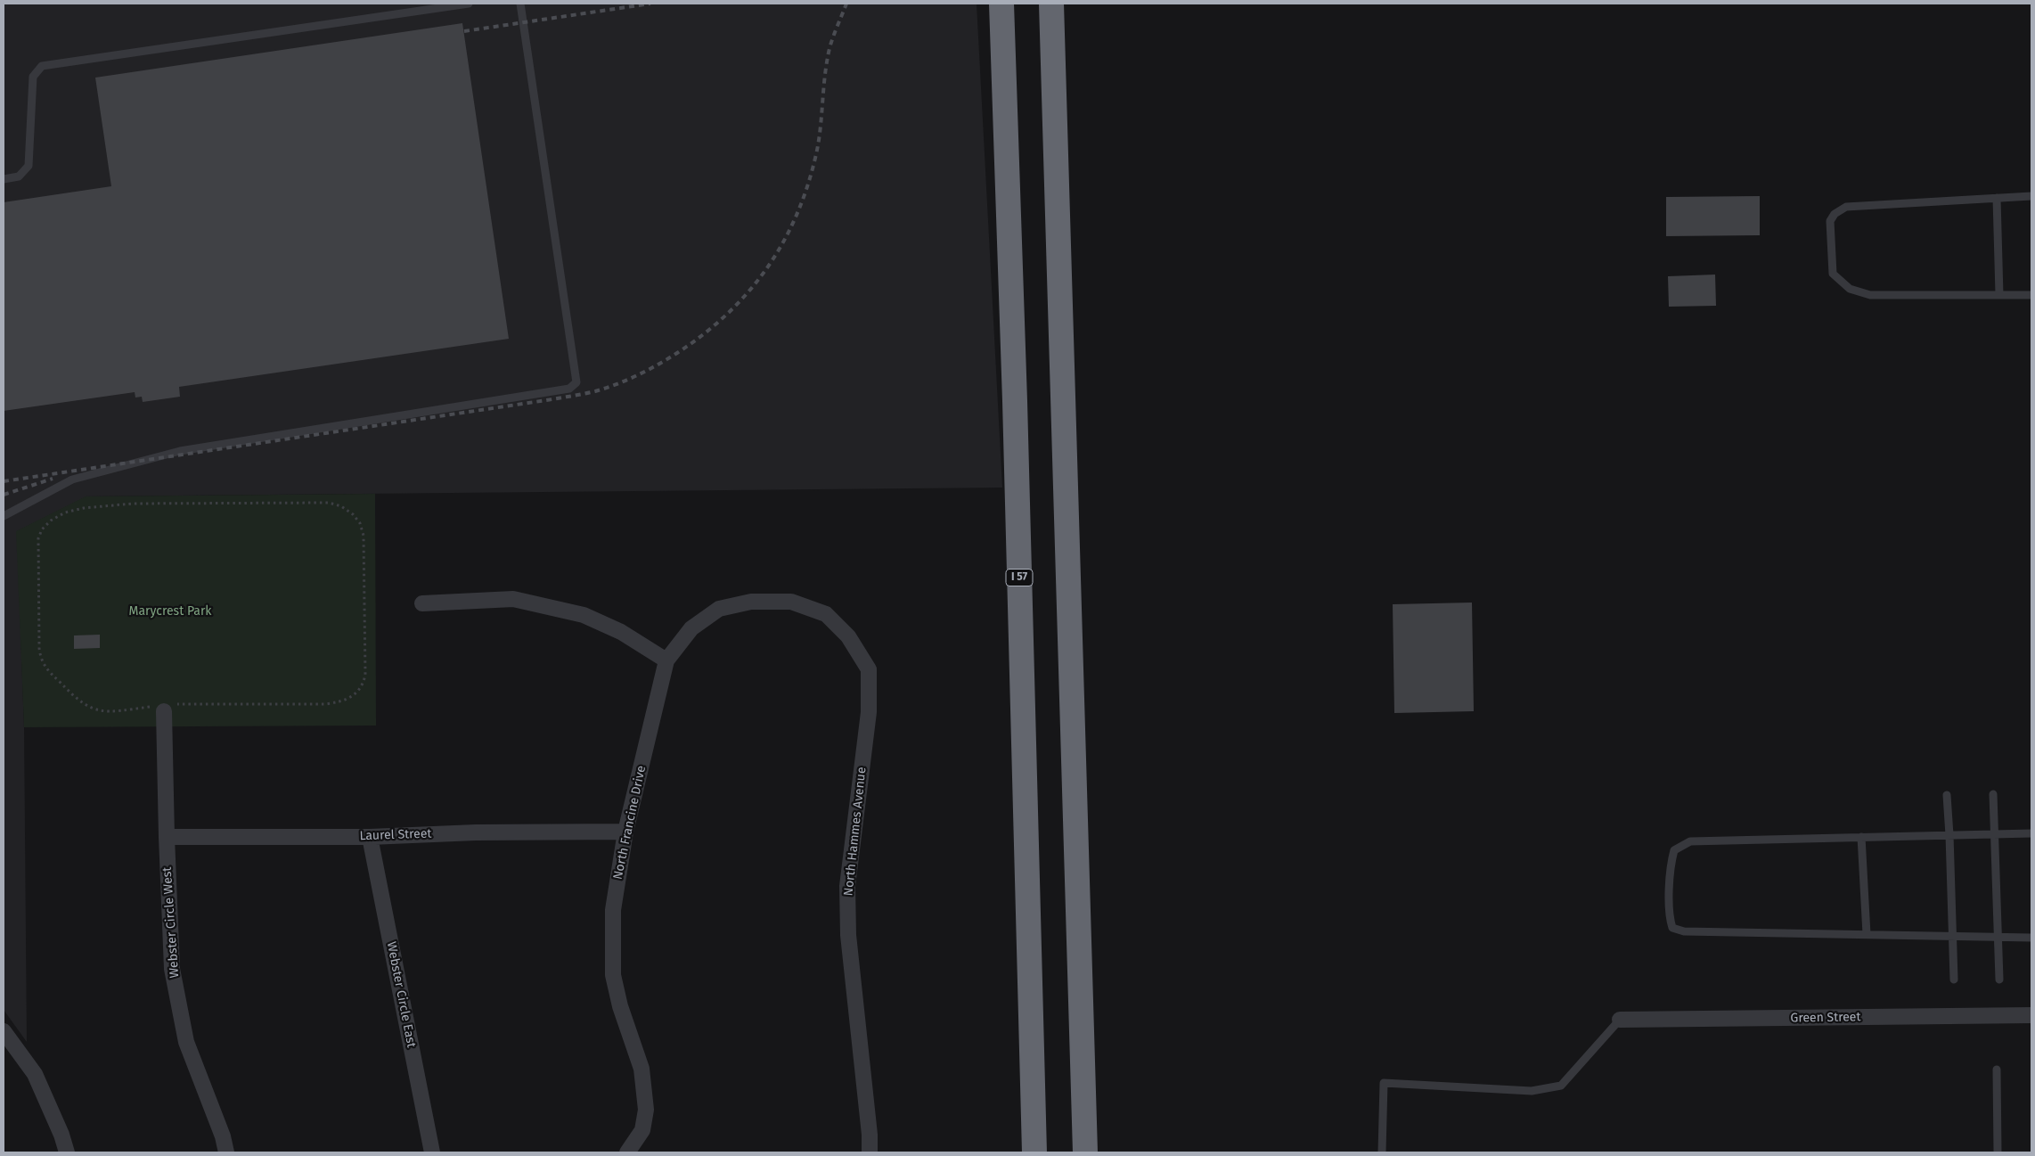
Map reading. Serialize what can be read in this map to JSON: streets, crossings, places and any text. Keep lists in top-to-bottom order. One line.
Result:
{"streets":{"highway":["I 57"],"street":["North Francine Drive","North Hammes Avenue","Laurel Street","Webster Circle West","Webster Circle East","Green Street"]},"crossings":[["North Francine Drive","North Hammes Avenue"],["North Francine Drive","Laurel Street"],["Laurel Street","Webster Circle West"],["Laurel Street","Webster Circle East"]],"parks":["Marycrest Park"]}
